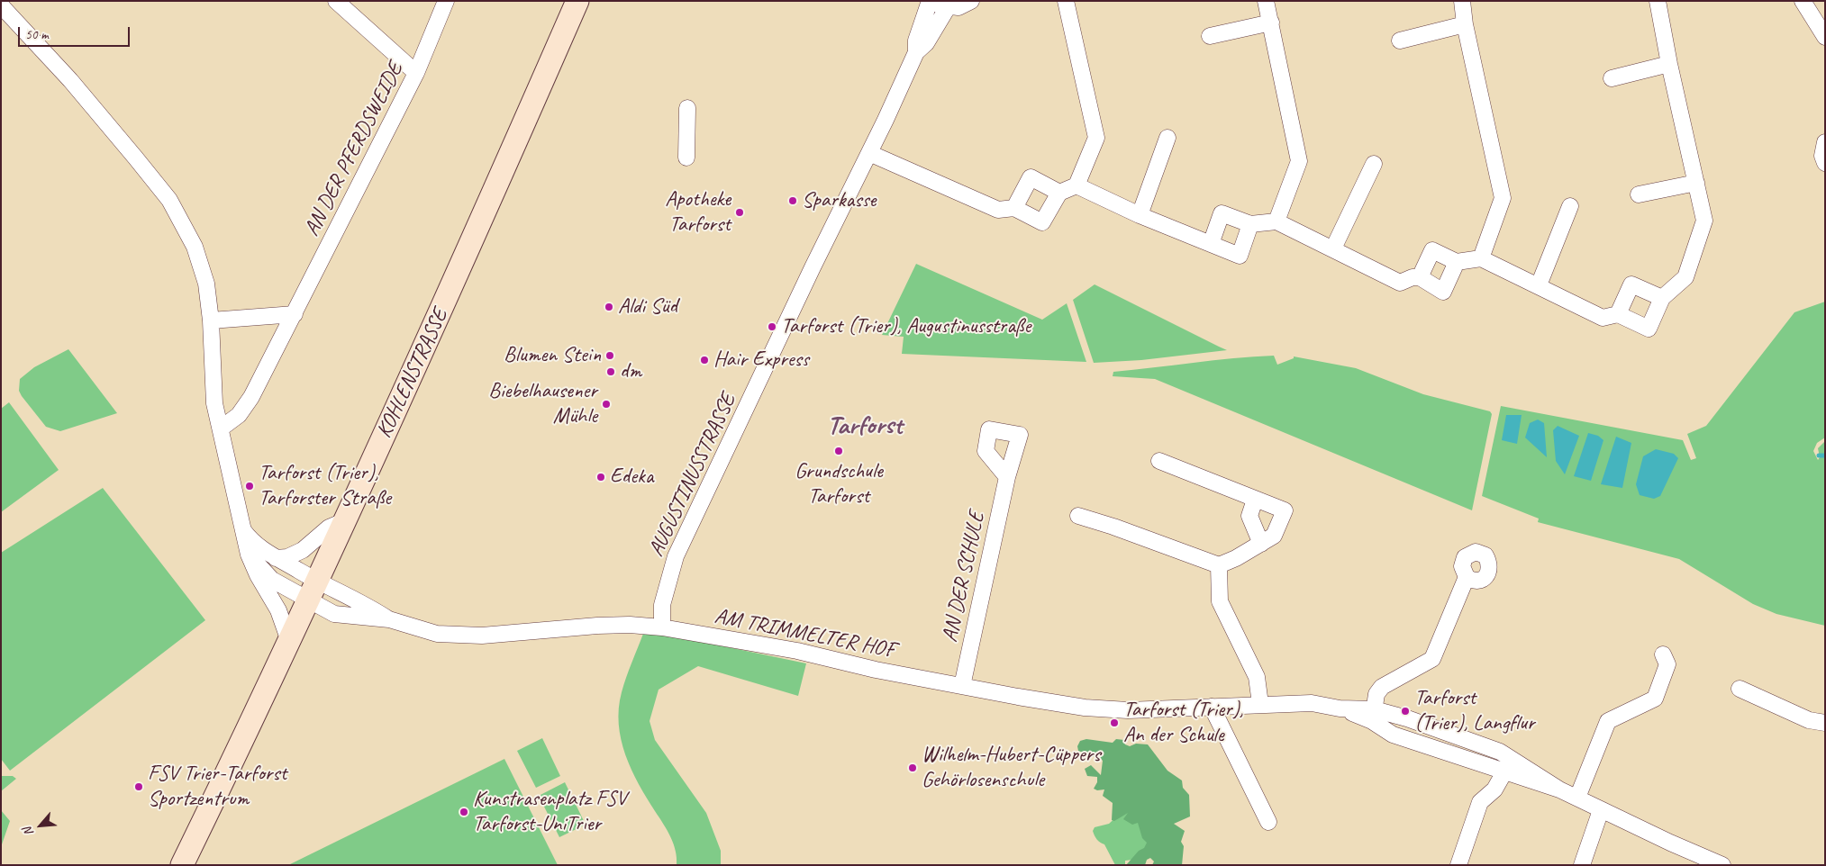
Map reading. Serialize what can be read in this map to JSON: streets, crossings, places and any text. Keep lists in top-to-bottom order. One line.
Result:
{"streets":{"main road":["KOHLENSTRASSE"],"street":["AN DER PFERDSWEIDE","AUGUSTINUSSTRASSE","AN DER SCHULE","AM TRIMMELTER HOF"]},"crossings":[["KOHLENSTRASSE","AM TRIMMELTER HOF"],["AUGUSTINUSSTRASSE","AM TRIMMELTER HOF"],["AN DER SCHULE","AM TRIMMELTER HOF"]],"districts":["Tarforst"],"places":["Sparkasse","Apotheke Tarforst","Aldi Süd","Tarforst (Trier), Augustinusstraße","Blumen Stein","Hair Express","dm","Biebelhausener Mühle","Grundschule Tarforst","Edeka","Tarforst (Trier), Tarforster Straße","Tarforst (Trier), Langflur","Tarforst (Trier), An der Schule","Wilhelm-Hubert-Cüppers Gehörlosenschule","FSV Trier-Tarforst Sportzentrum","Kunstrasenplatz FSV Tarforst-UniTrier"],"scale_bar":"50 m","north":"bottom left"}
